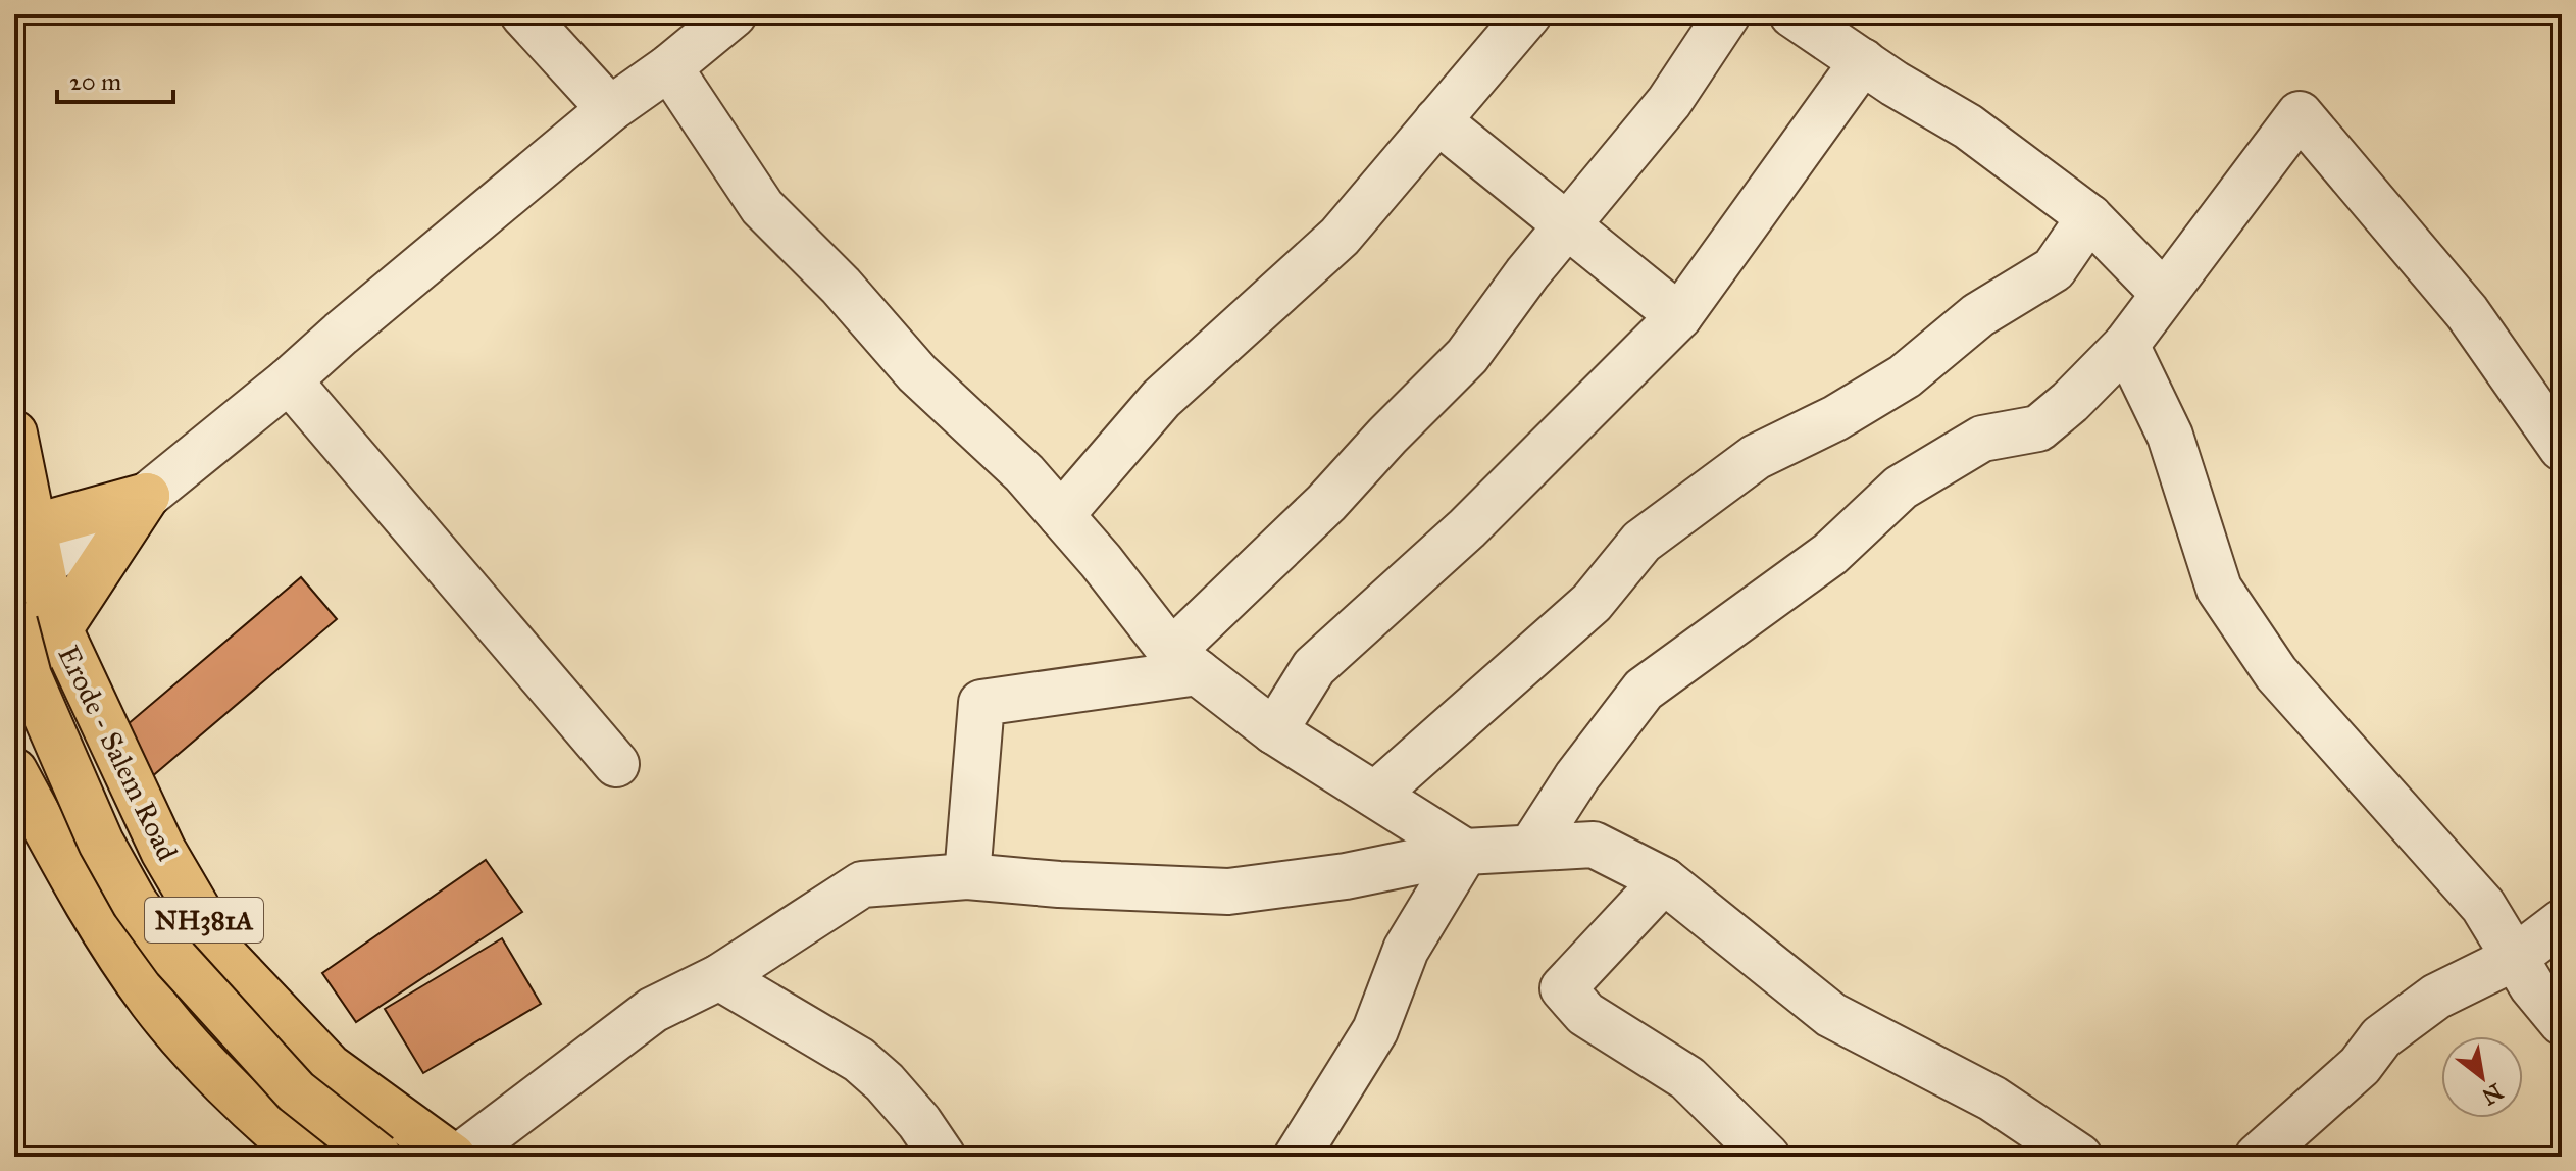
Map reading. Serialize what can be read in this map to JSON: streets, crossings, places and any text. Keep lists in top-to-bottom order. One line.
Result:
{"streets":{"main road":["Erode - Salem Road","NH381A"]},"scale_bar":"20 m","north":"bottom right"}
